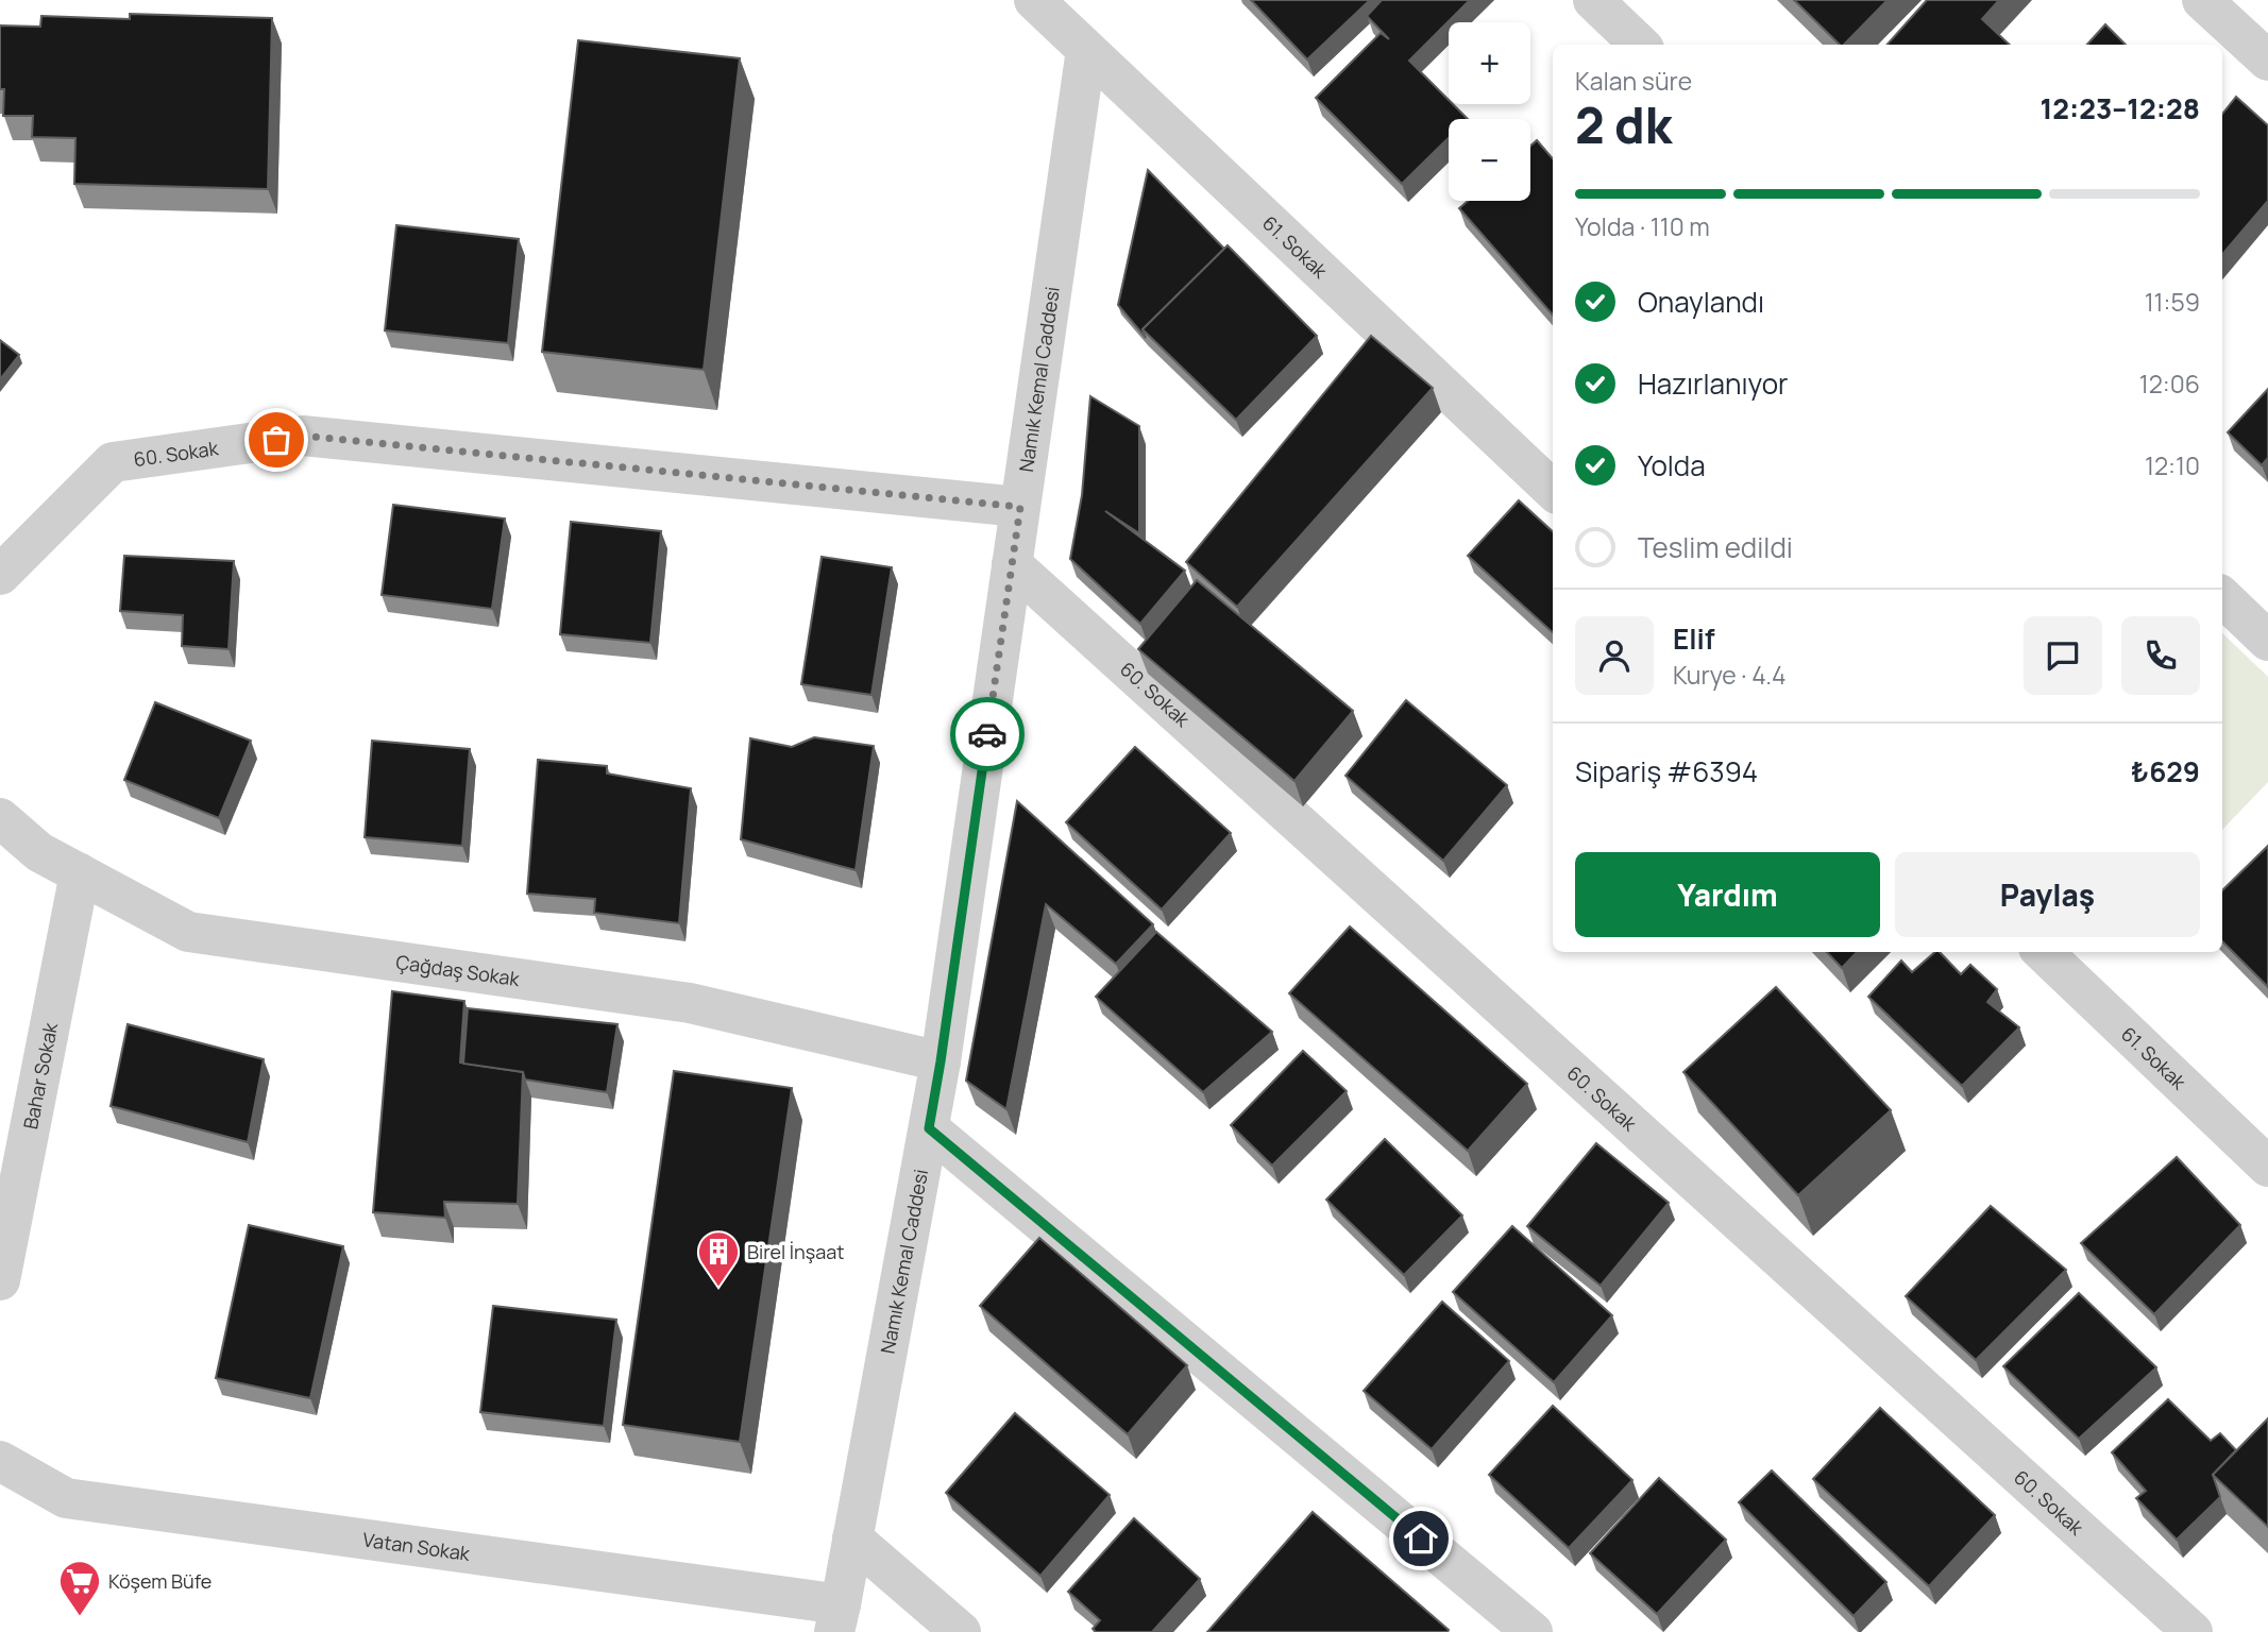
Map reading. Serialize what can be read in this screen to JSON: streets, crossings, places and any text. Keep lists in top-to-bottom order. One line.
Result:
{"streets":{"street":["61. Sokak","Namık Kemal Caddesi","60. Sokak","Çağdaş Sokak","Bahar Sokak","Vatan Sokak"]},"crossings":[["61. Sokak","Namık Kemal Caddesi"],["Namık Kemal Caddesi","60. Sokak"],["Namık Kemal Caddesi","Çağdaş Sokak"],["Namık Kemal Caddesi","Vatan Sokak"],["Çağdaş Sokak","Bahar Sokak"]],"places":{"building":["Birel İnşaat"],"supermarket":["Köşem Büfe"]},"page":{"map_buttons":["+","−"],"heading":["2 dk","Kalan süre","12:23–12:28"],"panel":["Elif","Kurye · 4.4","Sipariş #6394","₺629"],"bar":"Yolda · 110 m","list":[["Onaylandı","11:59"],["Hazırlanıyor","12:06"],["Yolda","12:10"],"Teslim edildi"],"buttons":["Yardım","Paylaş"]}}
